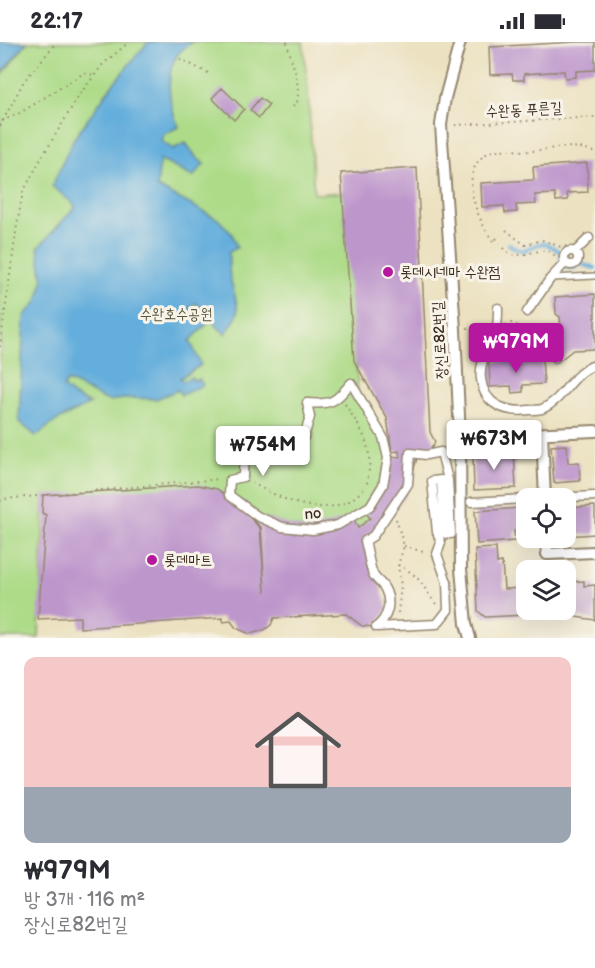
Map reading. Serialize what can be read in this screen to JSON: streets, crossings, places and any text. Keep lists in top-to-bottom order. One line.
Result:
{"streets":{"street":["장신로82번길","no"],"path":["수완동 푸른길"]},"parks":["수완호수공원"],"places":["롯데시네마 수완점","롯데마트"],"page":{"status":"22:17","price":["₩979M","₩673M","₩754M"],"list":[{"name":"₩979M","note":"방 3개 · 116 m² · 장신로82번길"}]}}
